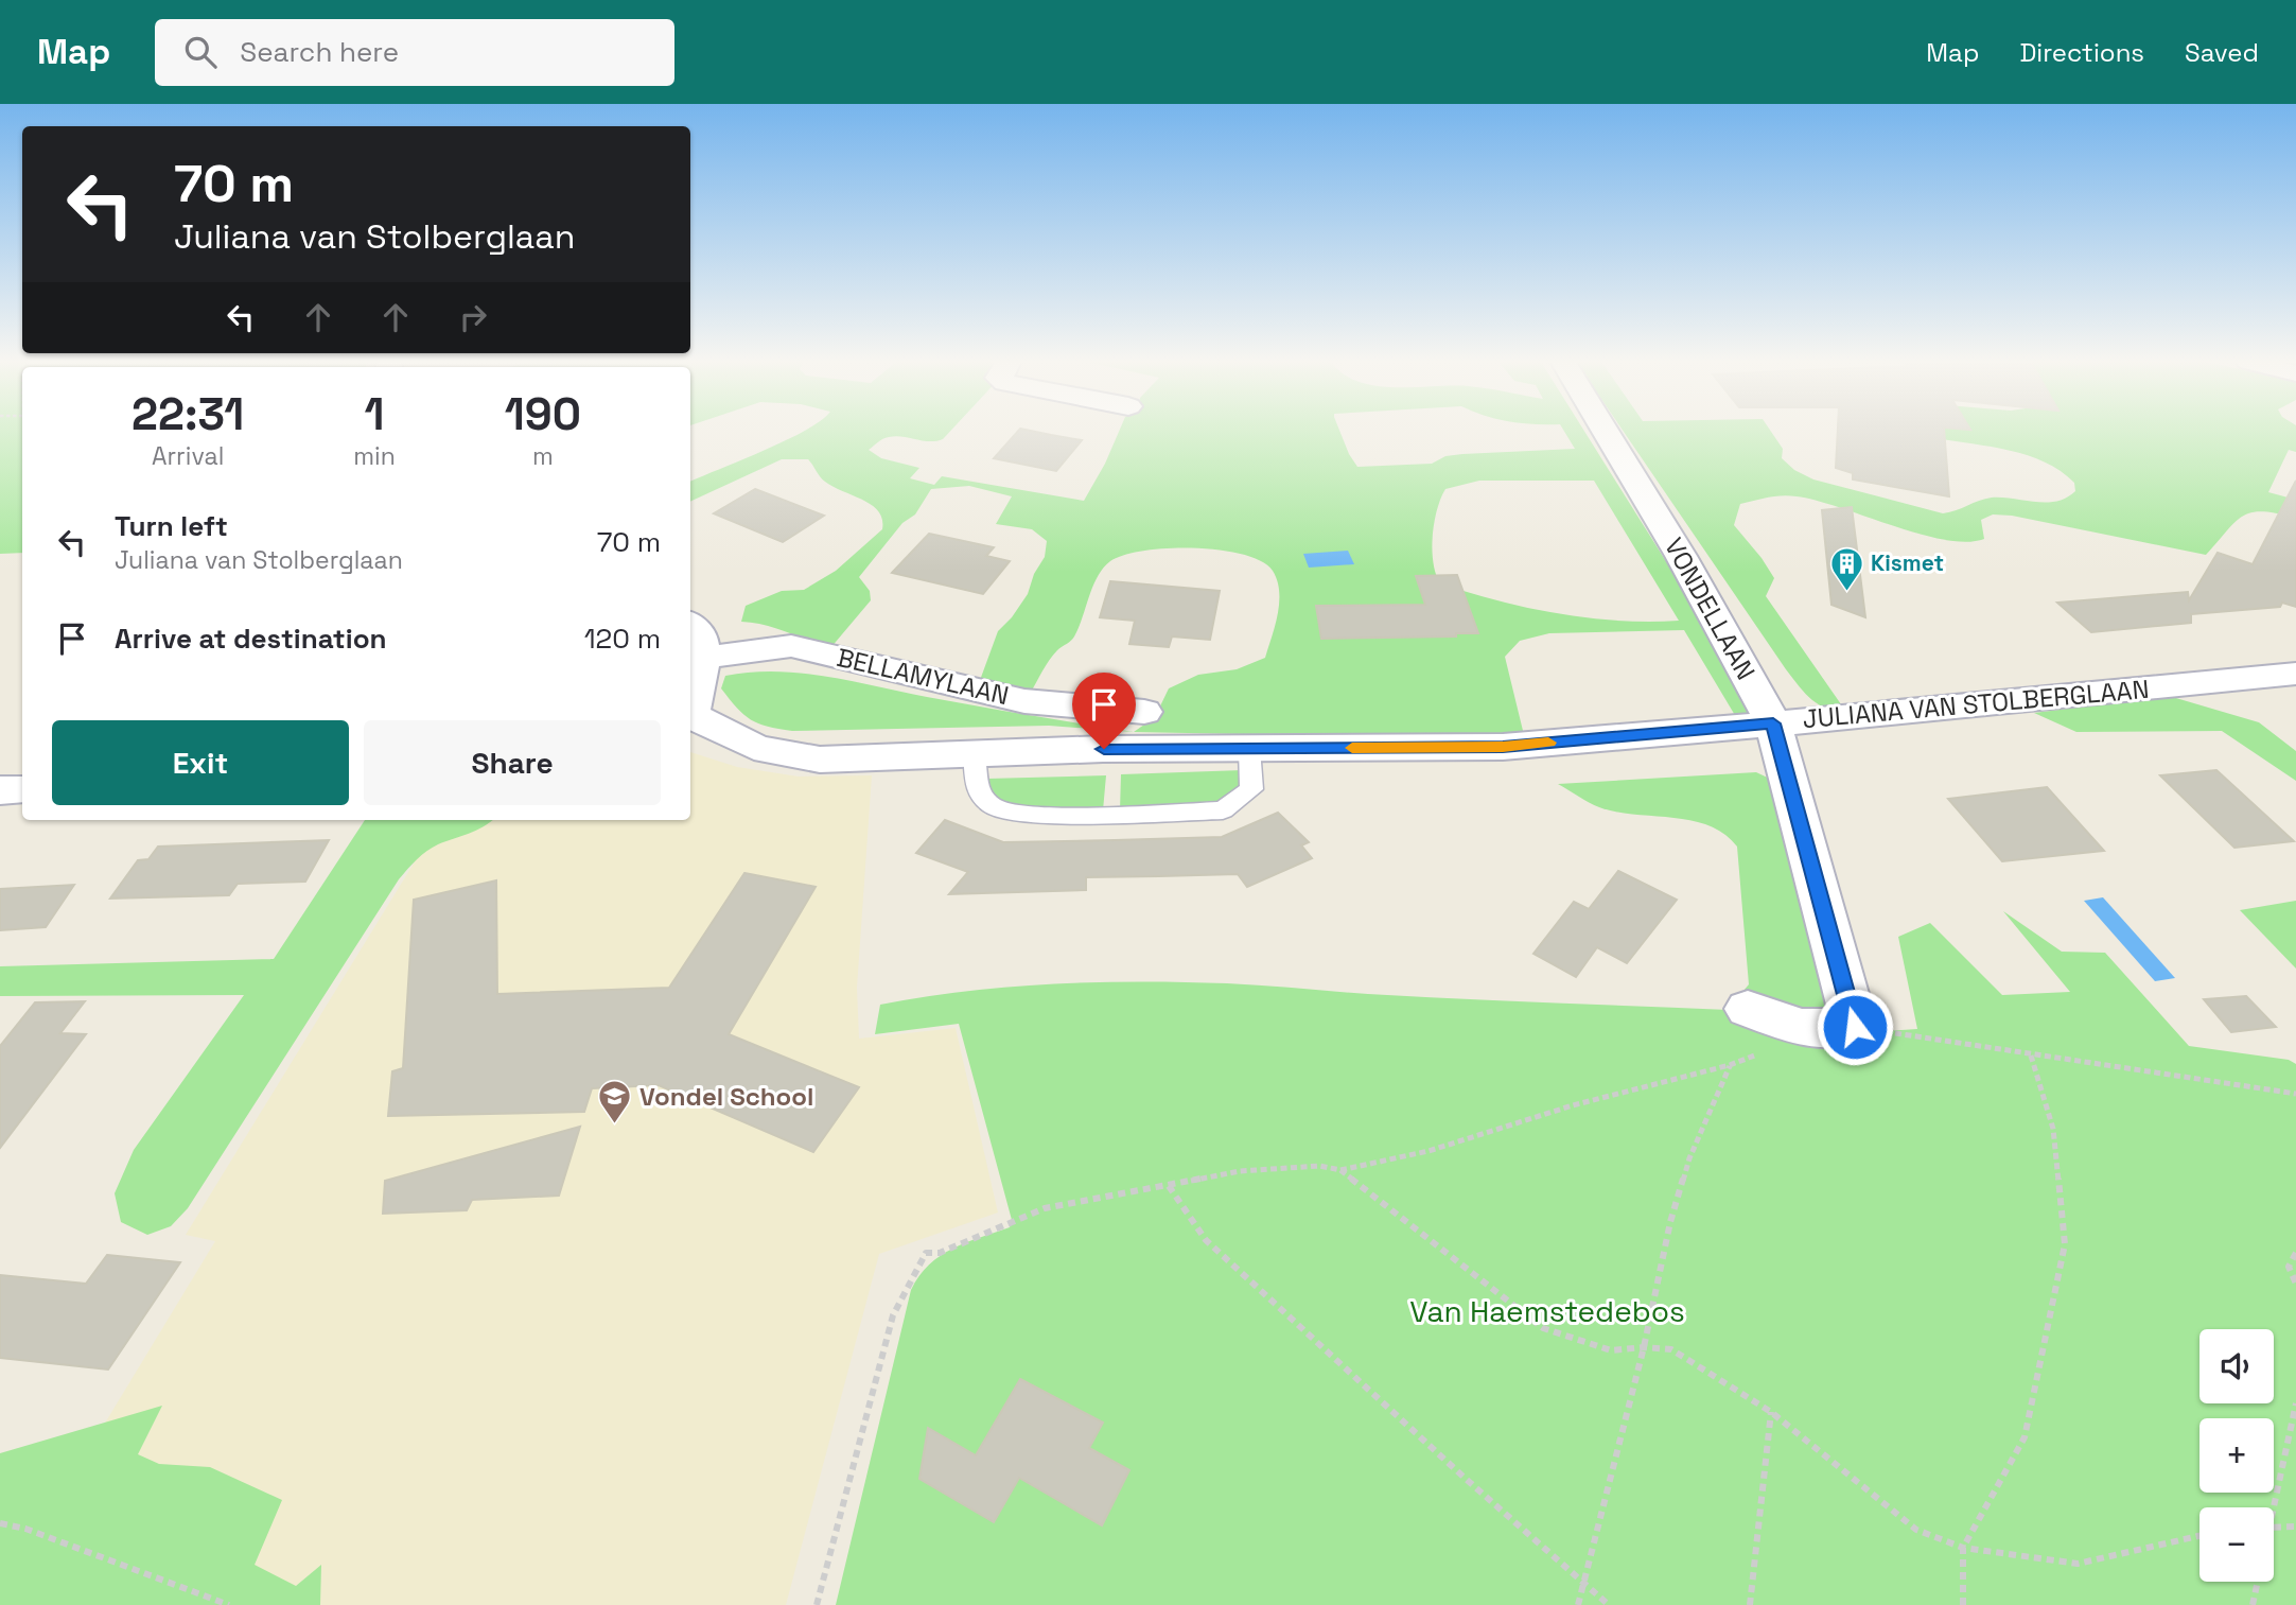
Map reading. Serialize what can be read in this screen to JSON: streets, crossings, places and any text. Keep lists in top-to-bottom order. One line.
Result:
{"streets":{"street":["VONDELLAAN","BELLAMYLAAN","JULIANA VAN STOLBERGLAAN"]},"crossings":[["VONDELLAAN","JULIANA VAN STOLBERGLAAN"]],"parks":["Van Haemstedebos"],"places":{"building":["Kismet"],"school or university":["Vondel School"]},"page":{"header":"Map","search":"Search here","nav":["Map","Directions","Saved"],"turn":["70 m","Juliana van Stolberglaan"],"eta":["22:31","Arrival","1","min","190","m"],"list":[{"name":"Turn left","note":"Juliana van Stolberglaan","value":"70 m"},{"name":"Arrive at destination","value":"120 m"}],"buttons":["Exit","Share"],"map_buttons":["+","−"]}}
